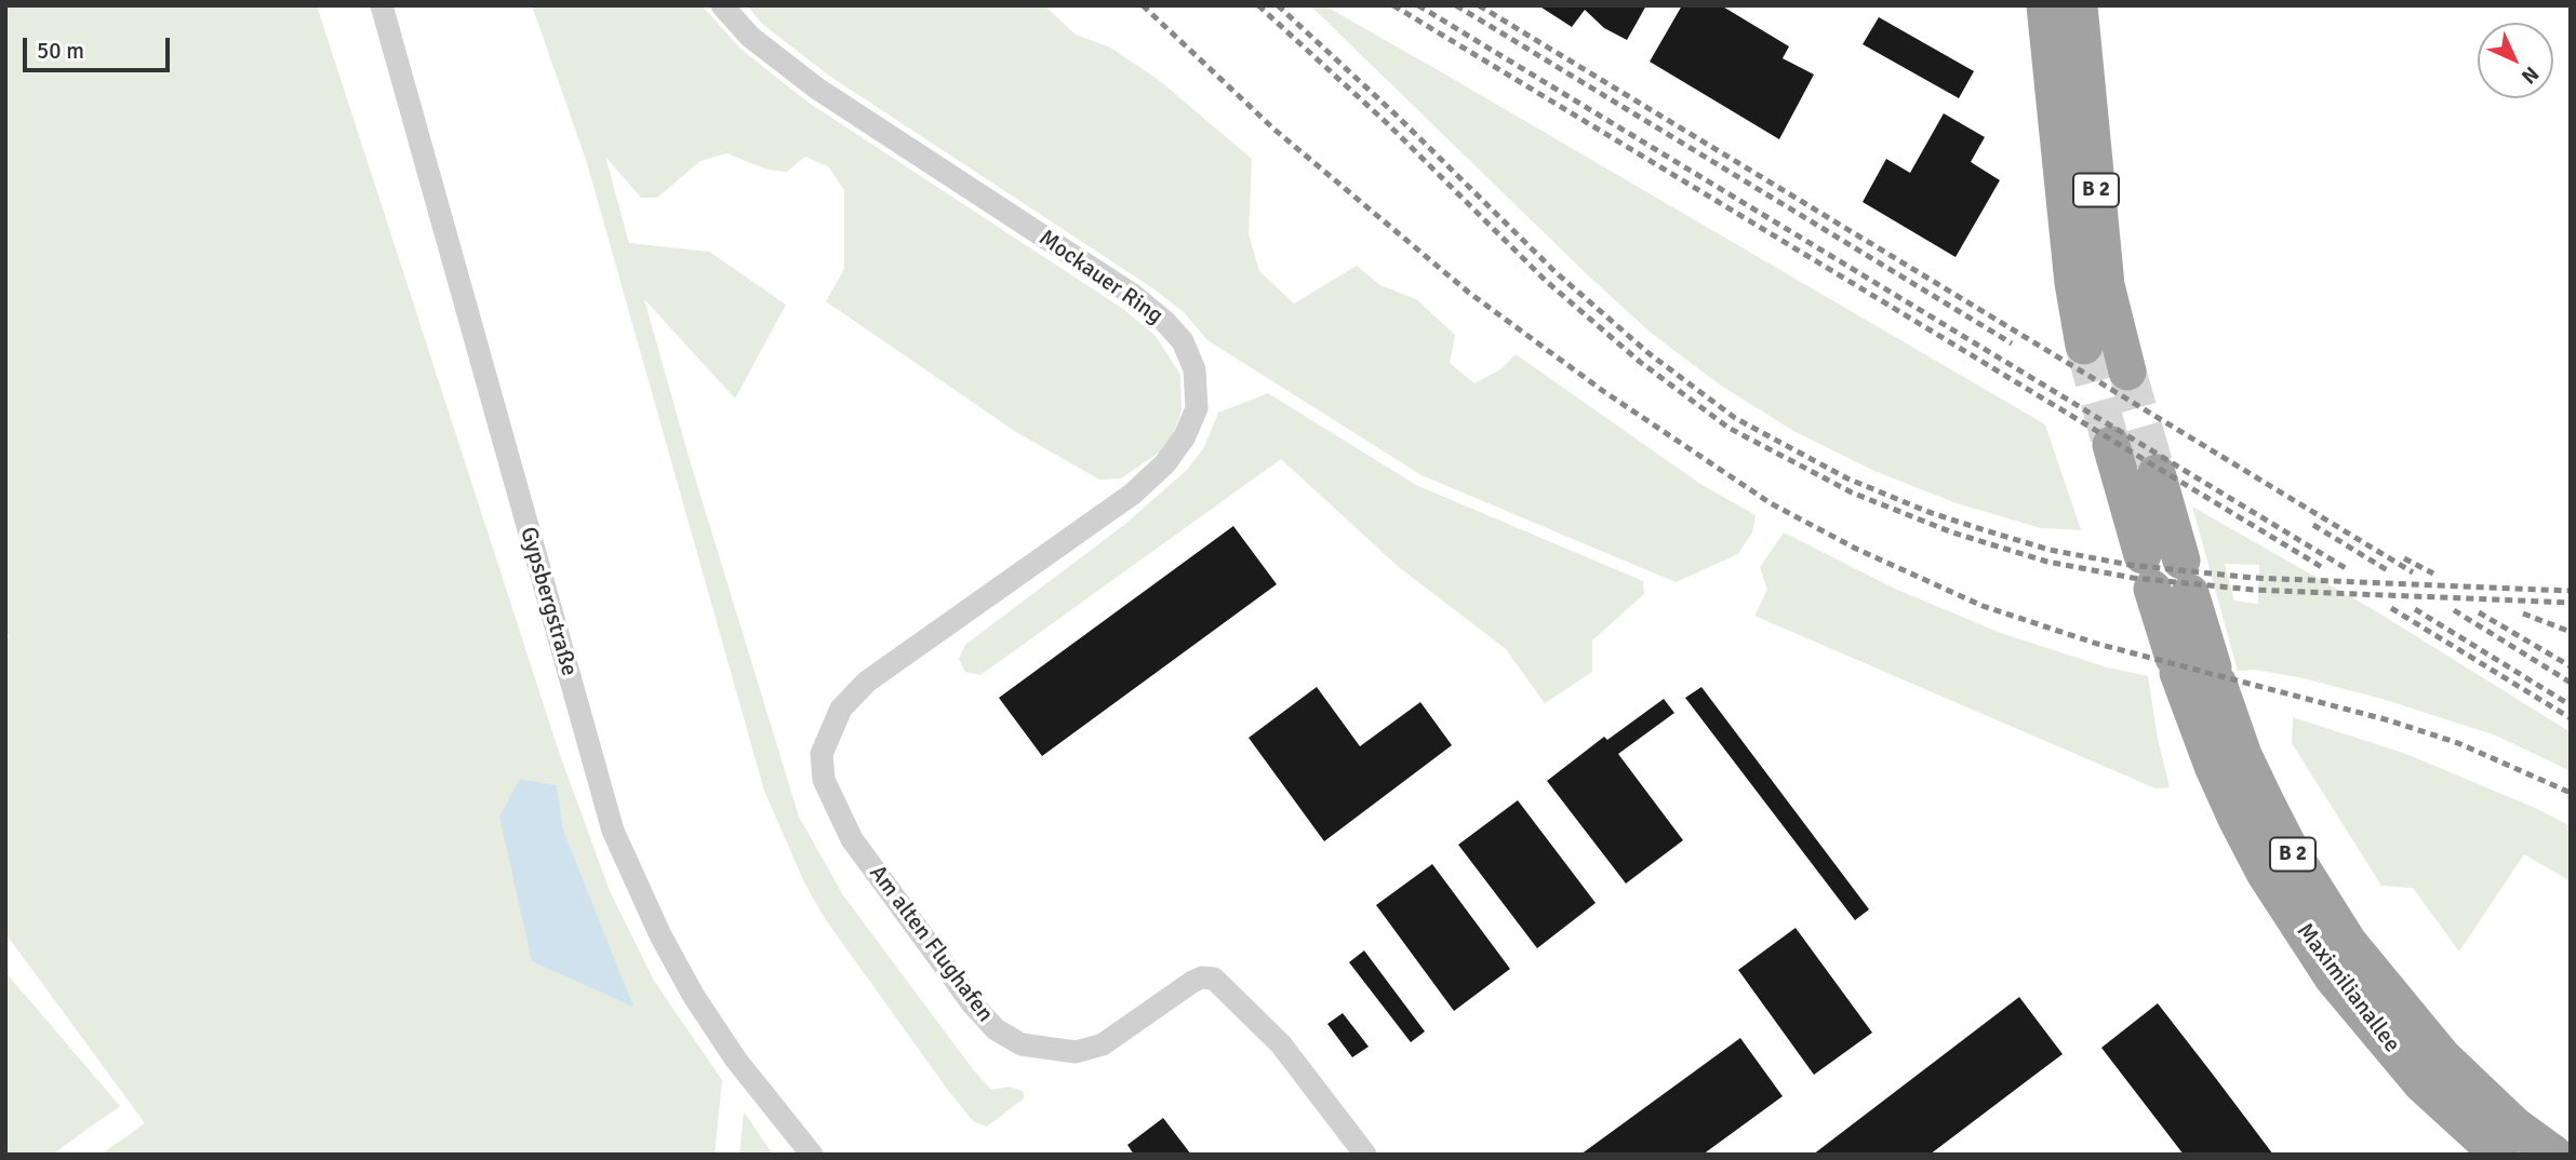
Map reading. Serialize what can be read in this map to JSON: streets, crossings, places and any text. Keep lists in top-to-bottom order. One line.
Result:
{"streets":{"highway":["B 2","Maximilianallee"],"street":["Mockauer Ring","Gypsbergstraße","Am alten Flughafen"]},"crossings":[["B 2","Maximilianallee"],["Mockauer Ring","Am alten Flughafen"]],"scale_bar":"50 m","north":"bottom right"}
